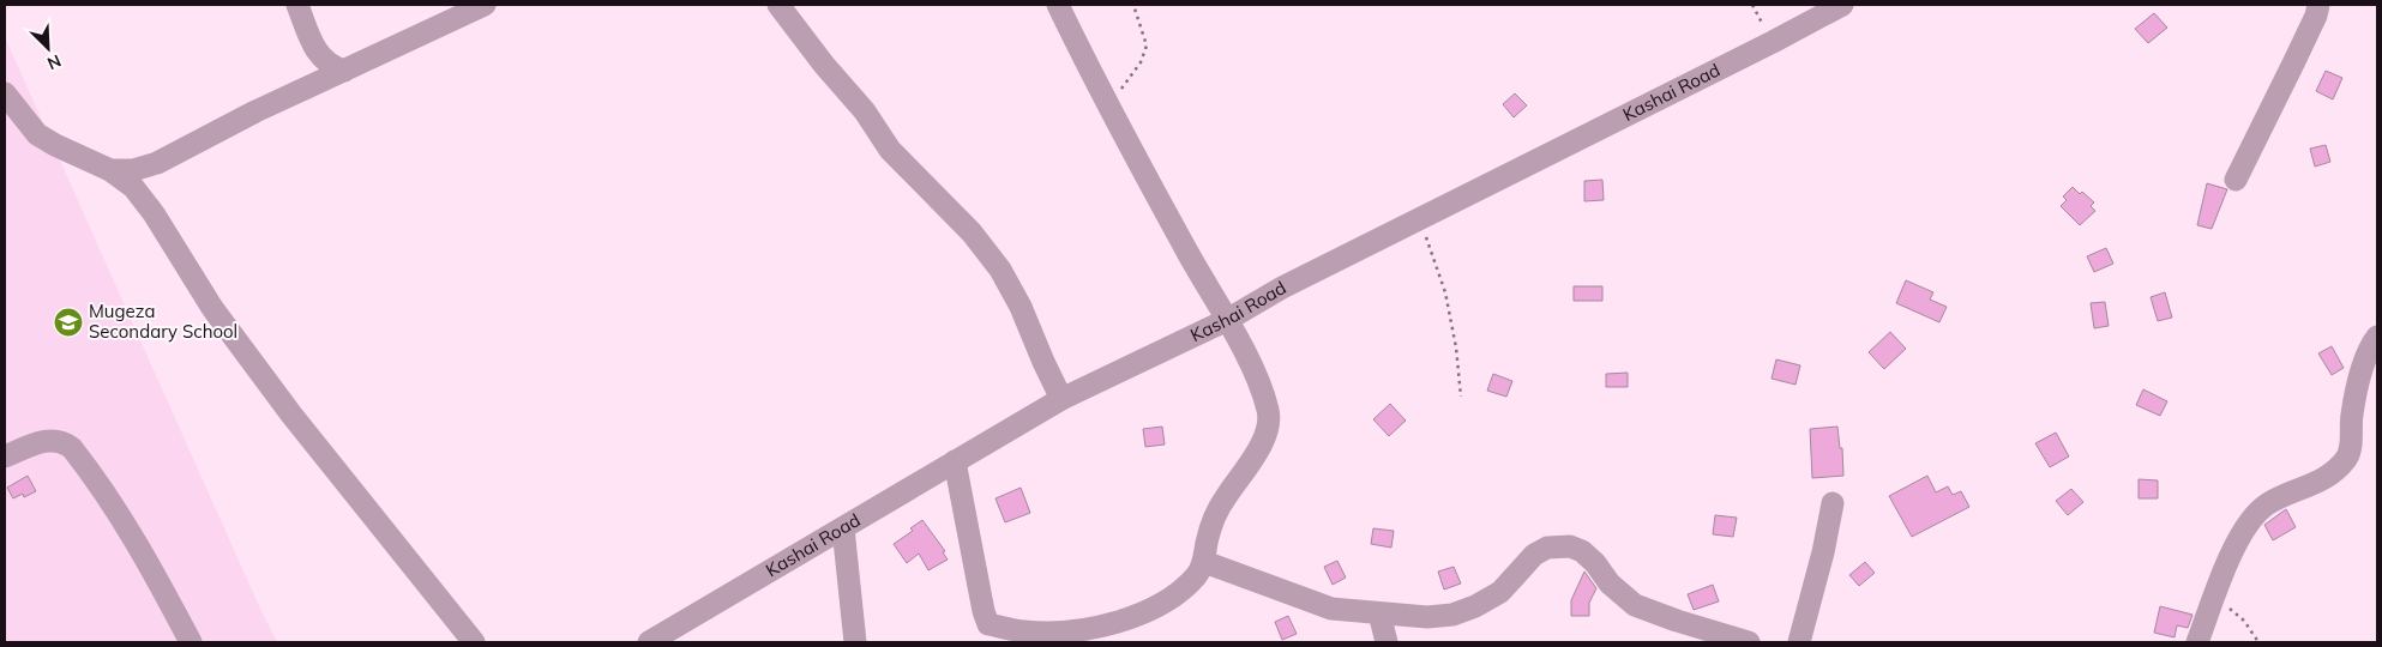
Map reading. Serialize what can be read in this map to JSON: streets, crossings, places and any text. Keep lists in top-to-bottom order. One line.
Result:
{"streets":{"street":["Kashai Road"]},"places":{"school or university":["Mugeza Secondary School"]},"north":"bottom right"}
